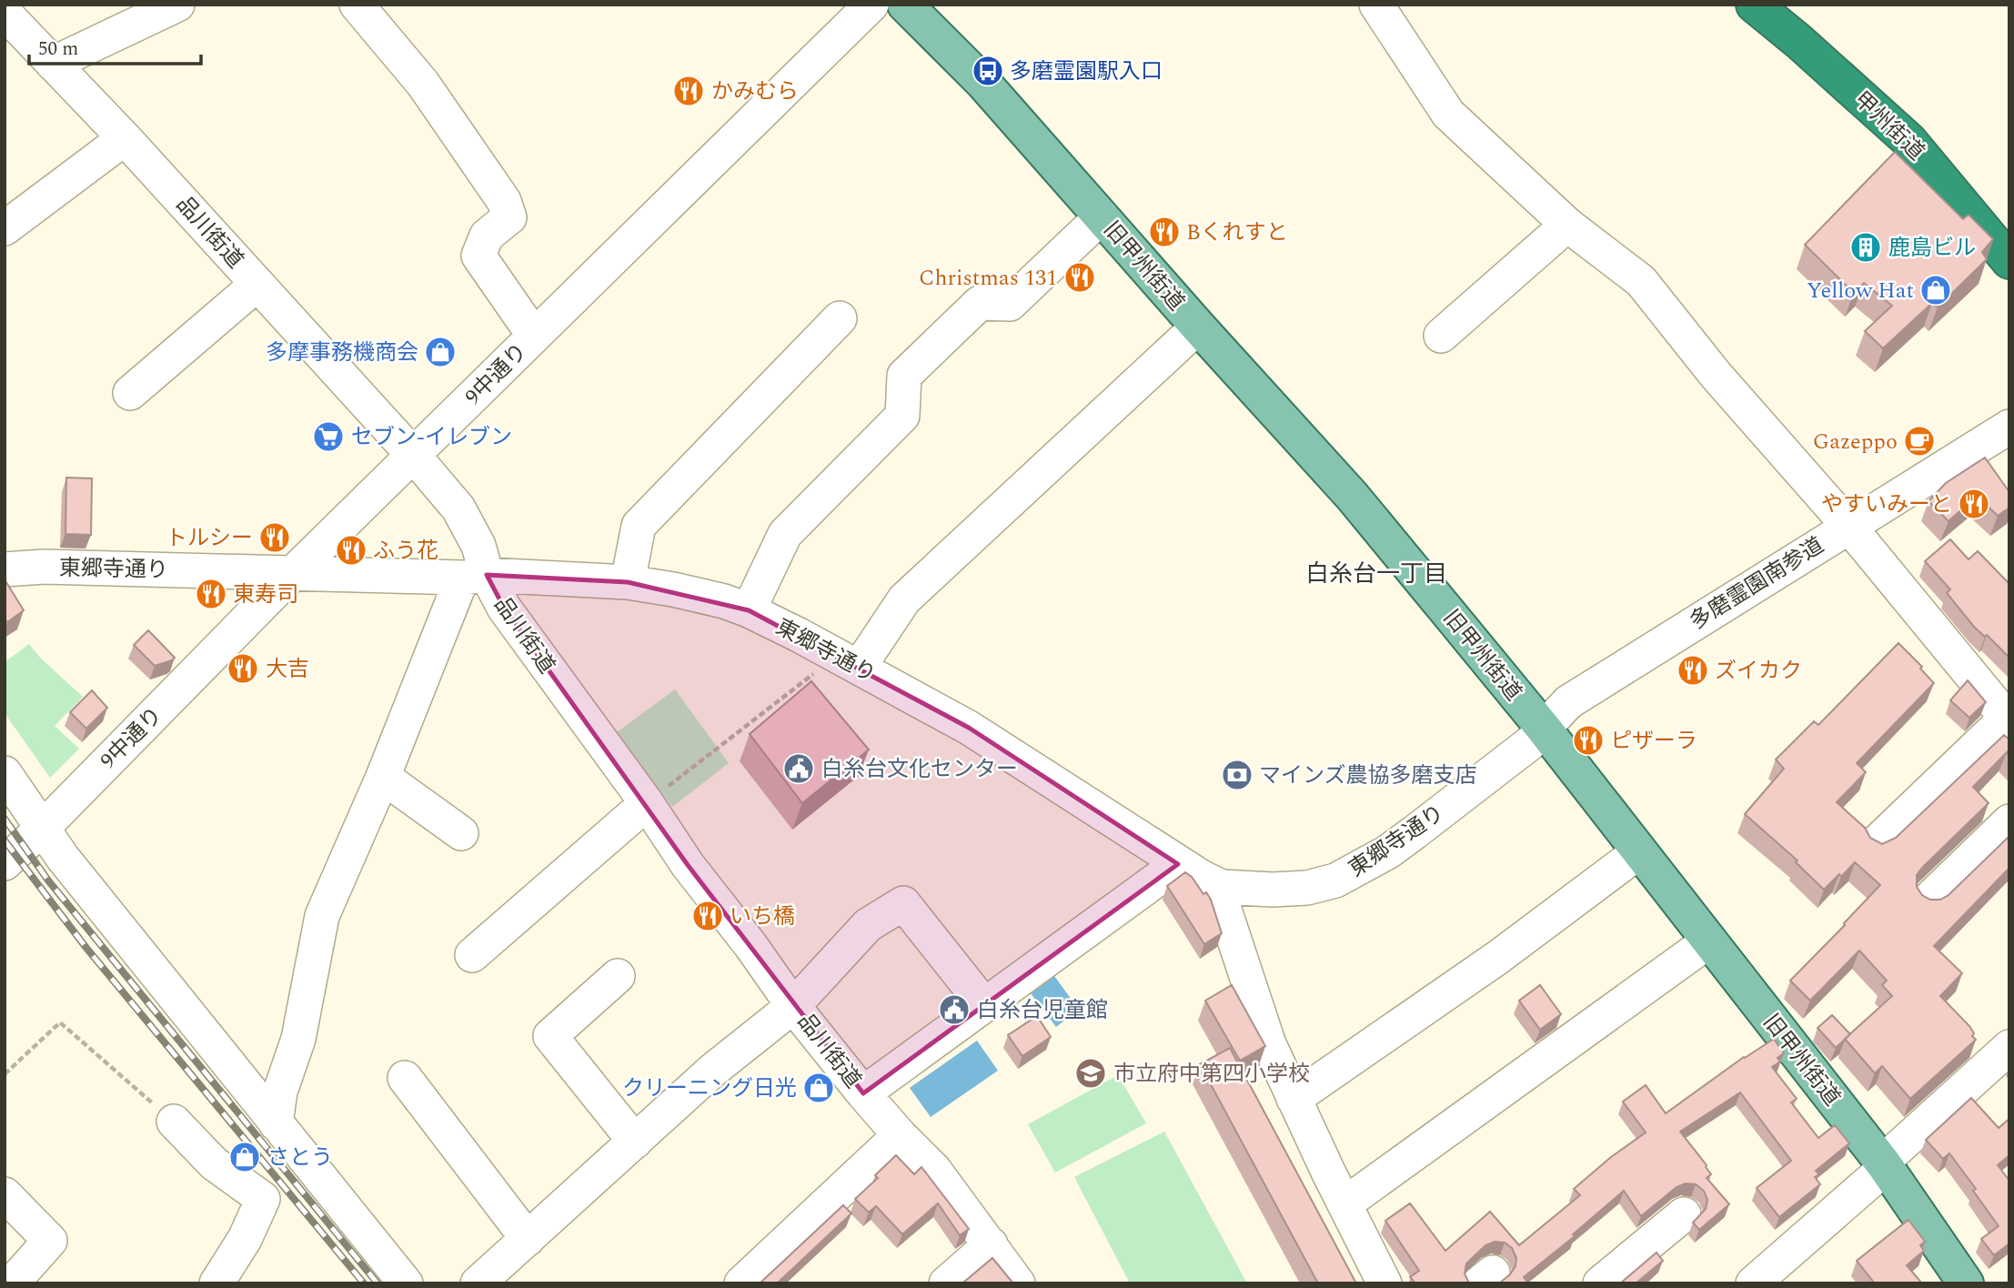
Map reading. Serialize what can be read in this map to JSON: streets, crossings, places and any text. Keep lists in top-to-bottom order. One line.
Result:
{"streets":{"highway":["甲州街道"],"main road":["旧甲州街道"],"street":["品川街道","9中通り","東郷寺通り","多磨霊園南参道"]},"crossings":[["品川街道","9中通り"],["品川街道","東郷寺通り"],["旧甲州街道","東郷寺通り"],["旧甲州街道","多磨霊園南参道"],["9中通り","東郷寺通り"],["東郷寺通り","多磨霊園南参道"]],"districts":["白糸台一丁目"],"places":{"bus stop":["多磨霊園駅入口"],"restaurant":["かみむら","Bくれすと","Christmas 131","やすいみーと","トルシー","ふう花","東寿司","大吉","ズイカク","ピザーラ","いち橋"],"building":["鹿島ビル"],"shop":["Yellow Hat","多摩事務機商会","クリーニング日光","さとう"],"supermarket":["セブン-イレブン"],"cafe":["Gazeppo"],"public building":["白糸台文化センター","白糸台児童館"],"bank":["マインズ農協多磨支店"],"school or university":["市立府中第四小学校"]},"scale_bar":"50 m"}
